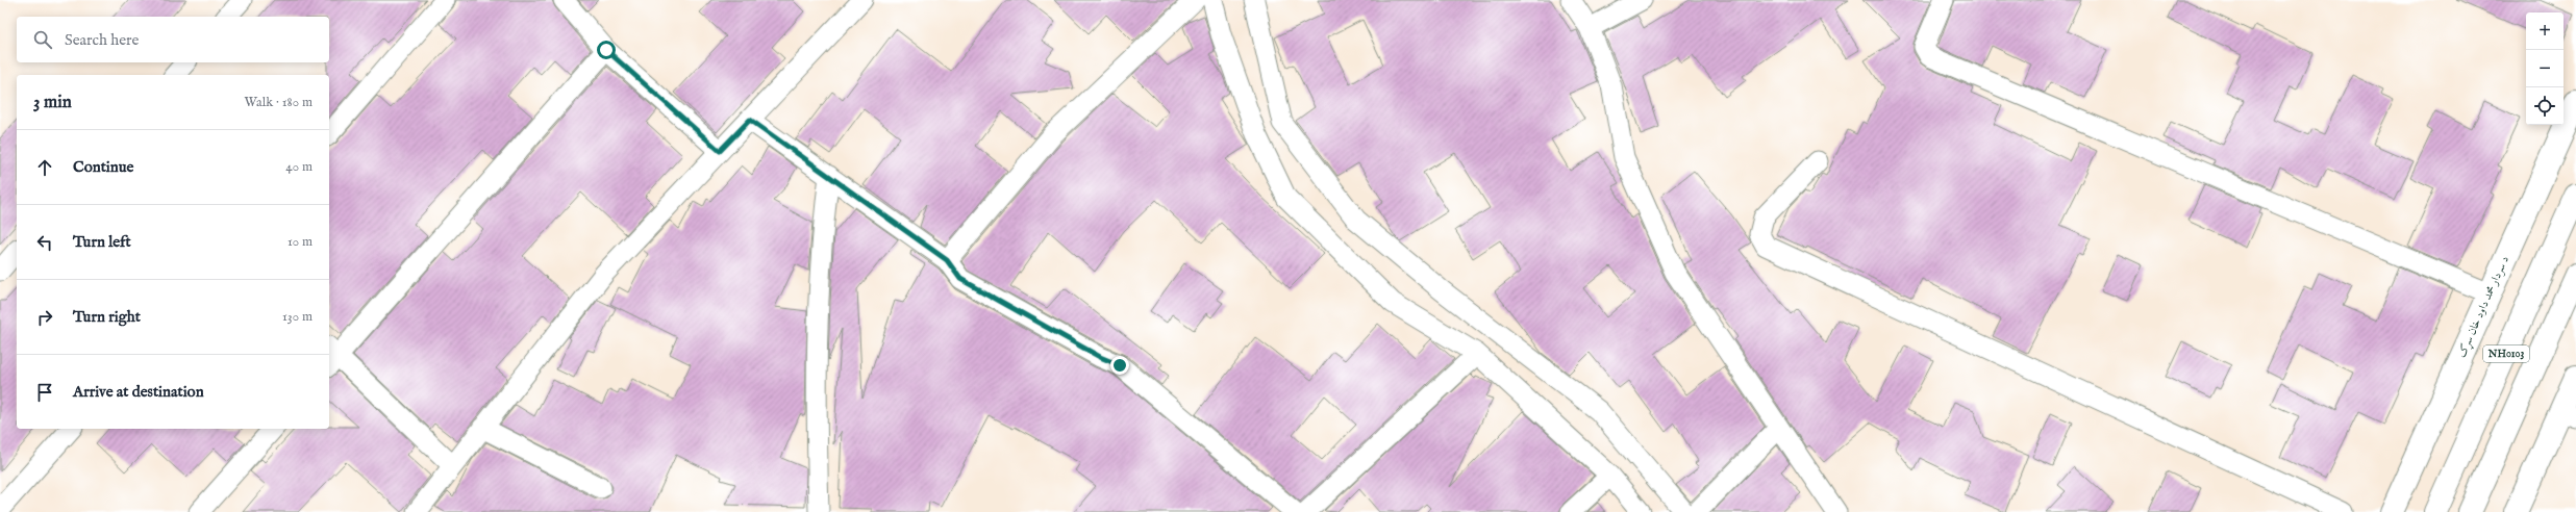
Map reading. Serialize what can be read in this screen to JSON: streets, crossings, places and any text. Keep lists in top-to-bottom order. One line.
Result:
{"streets":{"main road":["د سردار محمد داود خان سړک","NH0103"]},"page":{"map_buttons":["+","−"],"search":"Search here","heading":["3 min","Walk · 180 m"],"list":[["Continue","40 m"],["Turn left","10 m"],["Turn right","130 m"],"Arrive at destination"]}}
